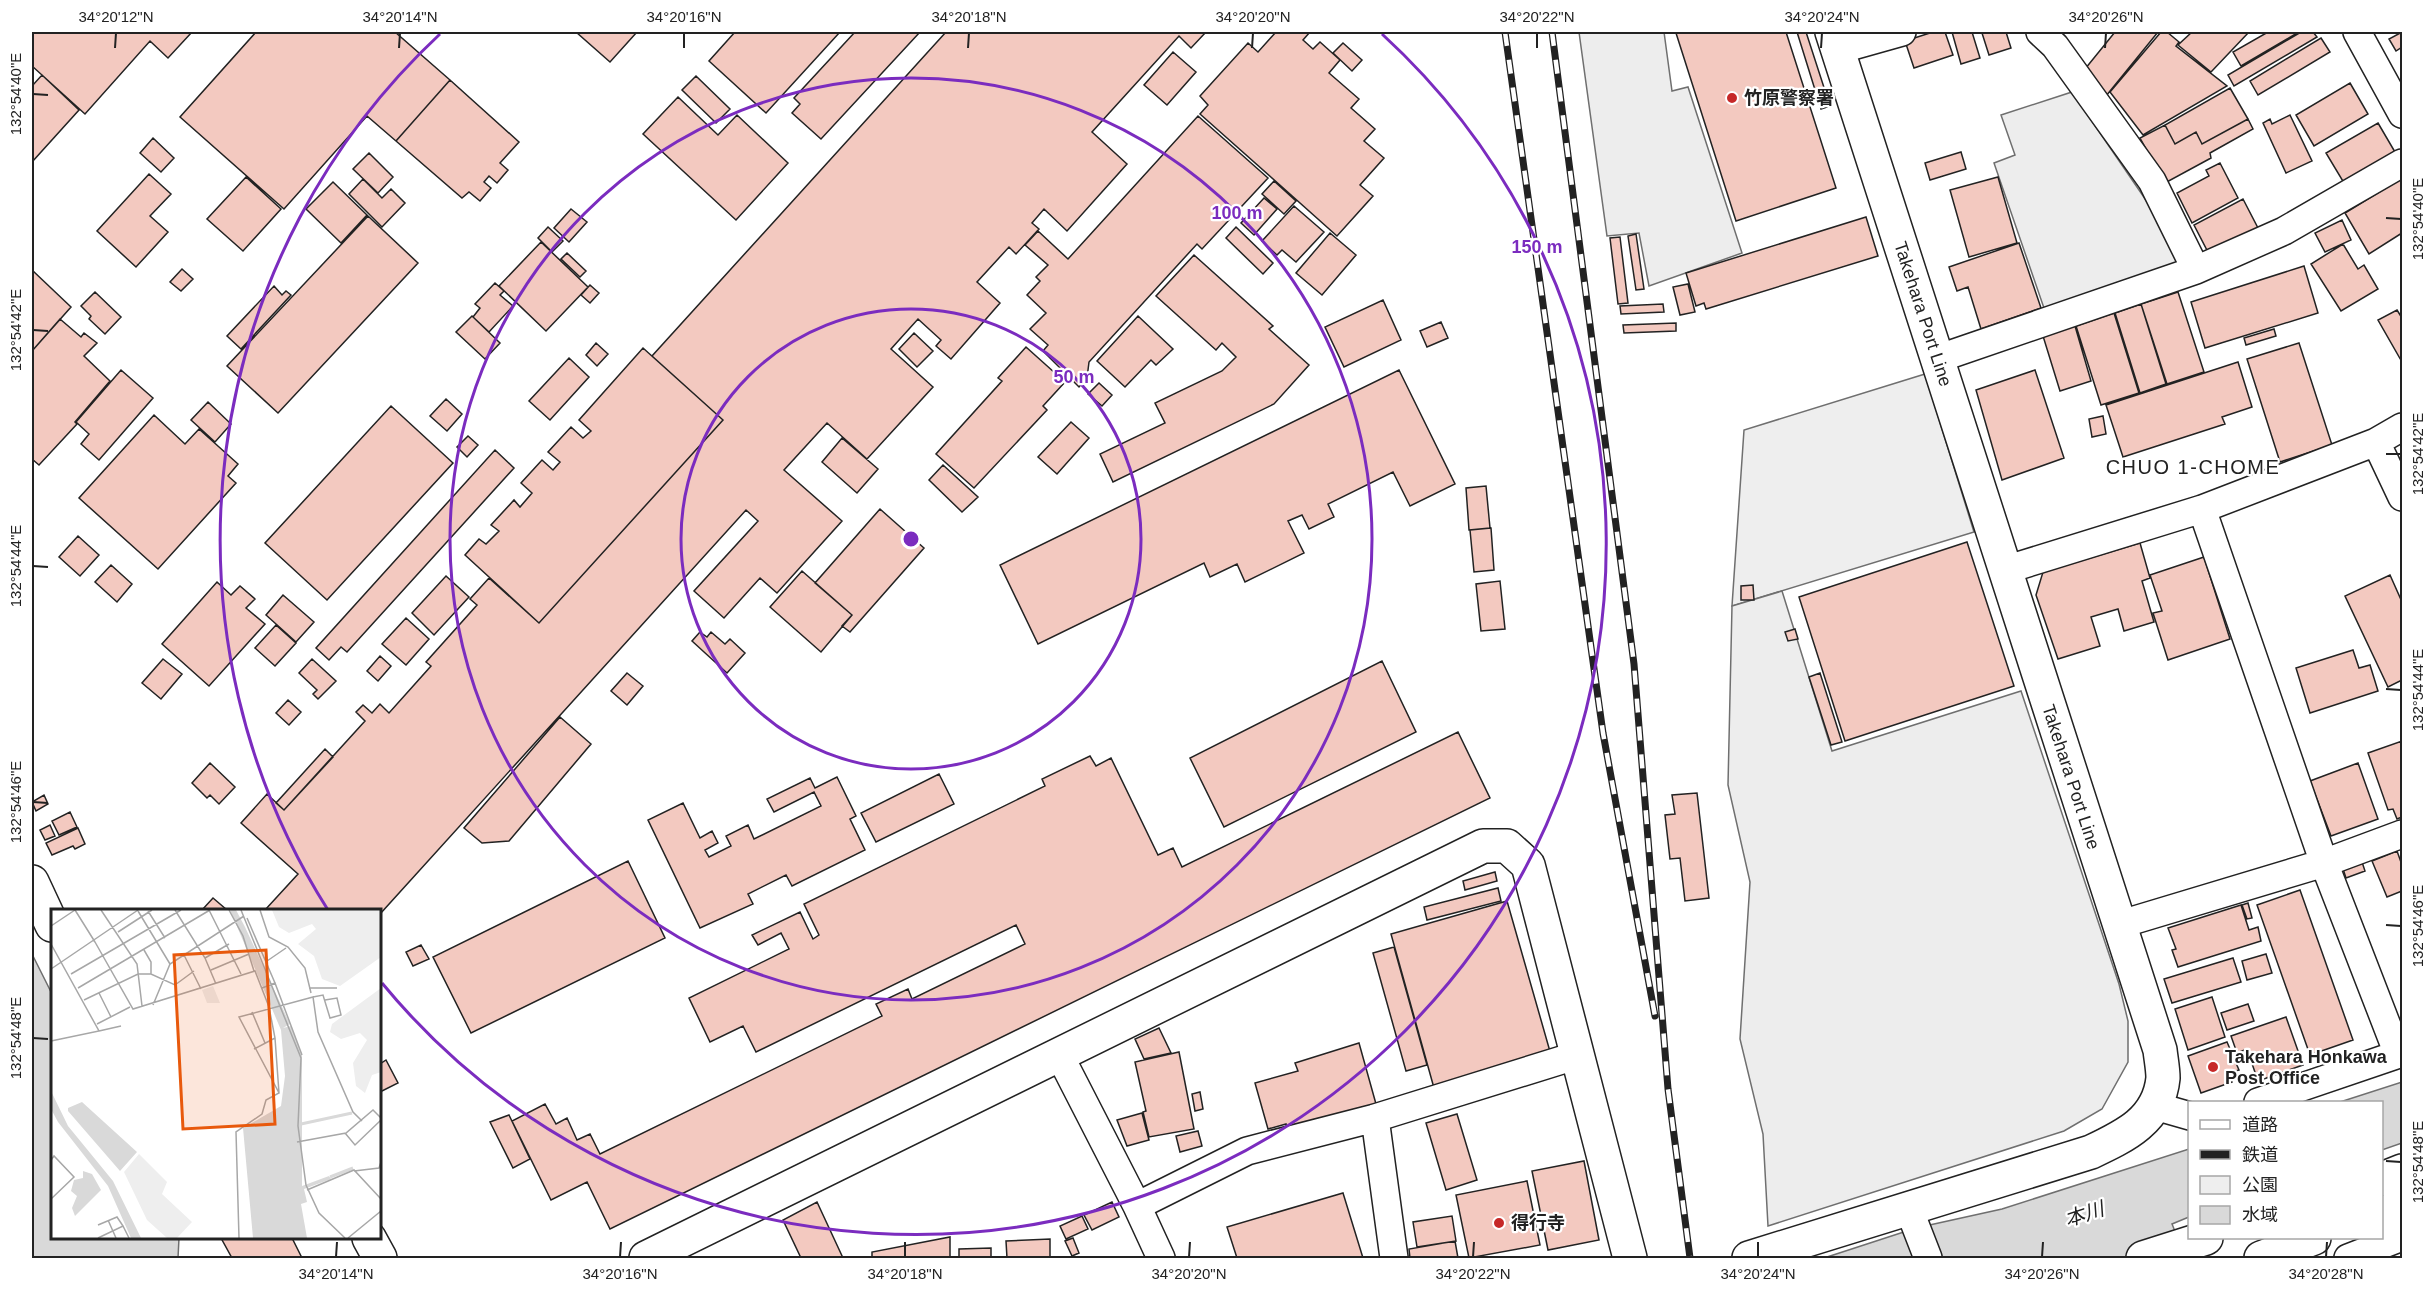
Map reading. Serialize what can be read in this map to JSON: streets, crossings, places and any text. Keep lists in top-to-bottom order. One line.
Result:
{"streets":{"main road":["Takehara Port Line"]},"districts":["CHUO 1-CHOME"],"water":["本川"],"places":["竹原警察署","Takehara Honkawa Post Office","得行寺"],"legend":["道路","鉄道","公園","水域"],"coordinates":["34°20'12\"N","34°20'14\"N","34°20'16\"N","34°20'18\"N","34°20'20\"N","34°20'22\"N","34°20'24\"N","34°20'26\"N","132°54'40\"E","132°54'42\"E","132°54'44\"E","132°54'46\"E","132°54'48\"E","34°20'28\"N"],"rings":["100 m","150 m","50 m"]}
